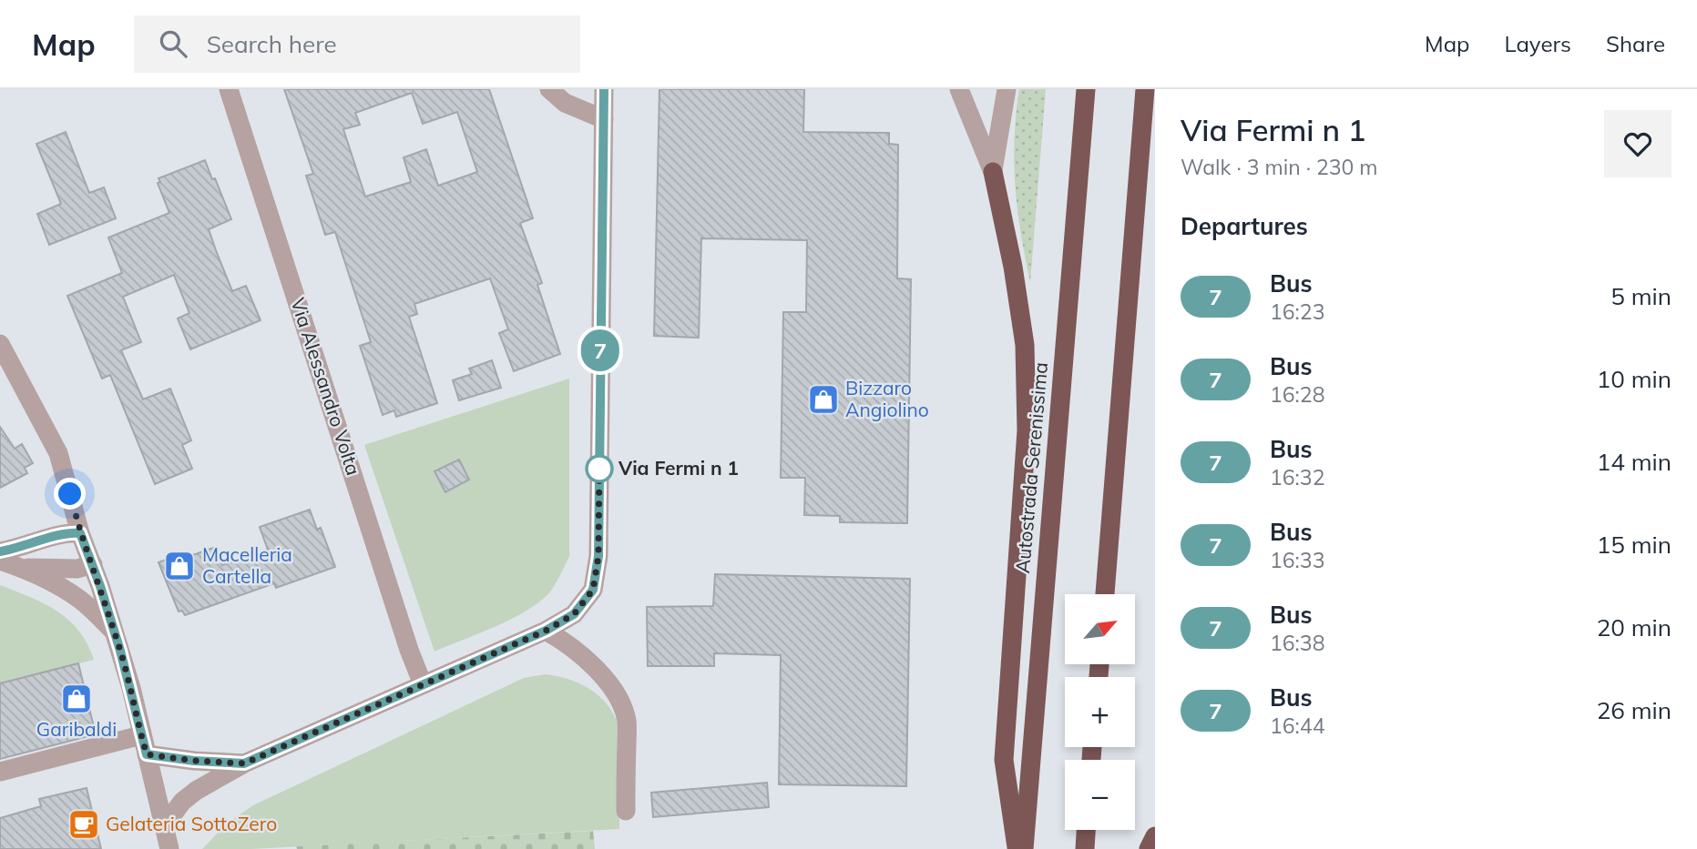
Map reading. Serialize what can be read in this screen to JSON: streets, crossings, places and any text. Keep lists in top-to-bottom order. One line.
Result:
{"streets":{"highway":["Autostrada Serenissima"],"street":["Via Alessandro Volta"]},"places":{"shop":["Bizzaro Angiolino","Macelleria Cartella","Garibaldi"],"other":["Via Fermi n 1"],"cafe":["Gelateria SottoZero"]},"lines":["bus line 7"],"north":"top right","page":{"header":"Map","search":"Search here","nav":["Map","Layers","Share"],"on_map":"7","heading":[["Via Fermi n 1","Walk · 3 min · 230 m"],"Departures"],"list":[{"mark":"7","name":"Bus","note":"16:23","value":"5 min"},{"mark":"7","name":"Bus","note":"16:28","value":"10 min"},{"mark":"7","name":"Bus","note":"16:32","value":"14 min"},{"mark":"7","name":"Bus","note":"16:33","value":"15 min"},{"mark":"7","name":"Bus","note":"16:38","value":"20 min"},{"mark":"7","name":"Bus","note":"16:44","value":"26 min"}],"map_buttons":["+","−"]}}
